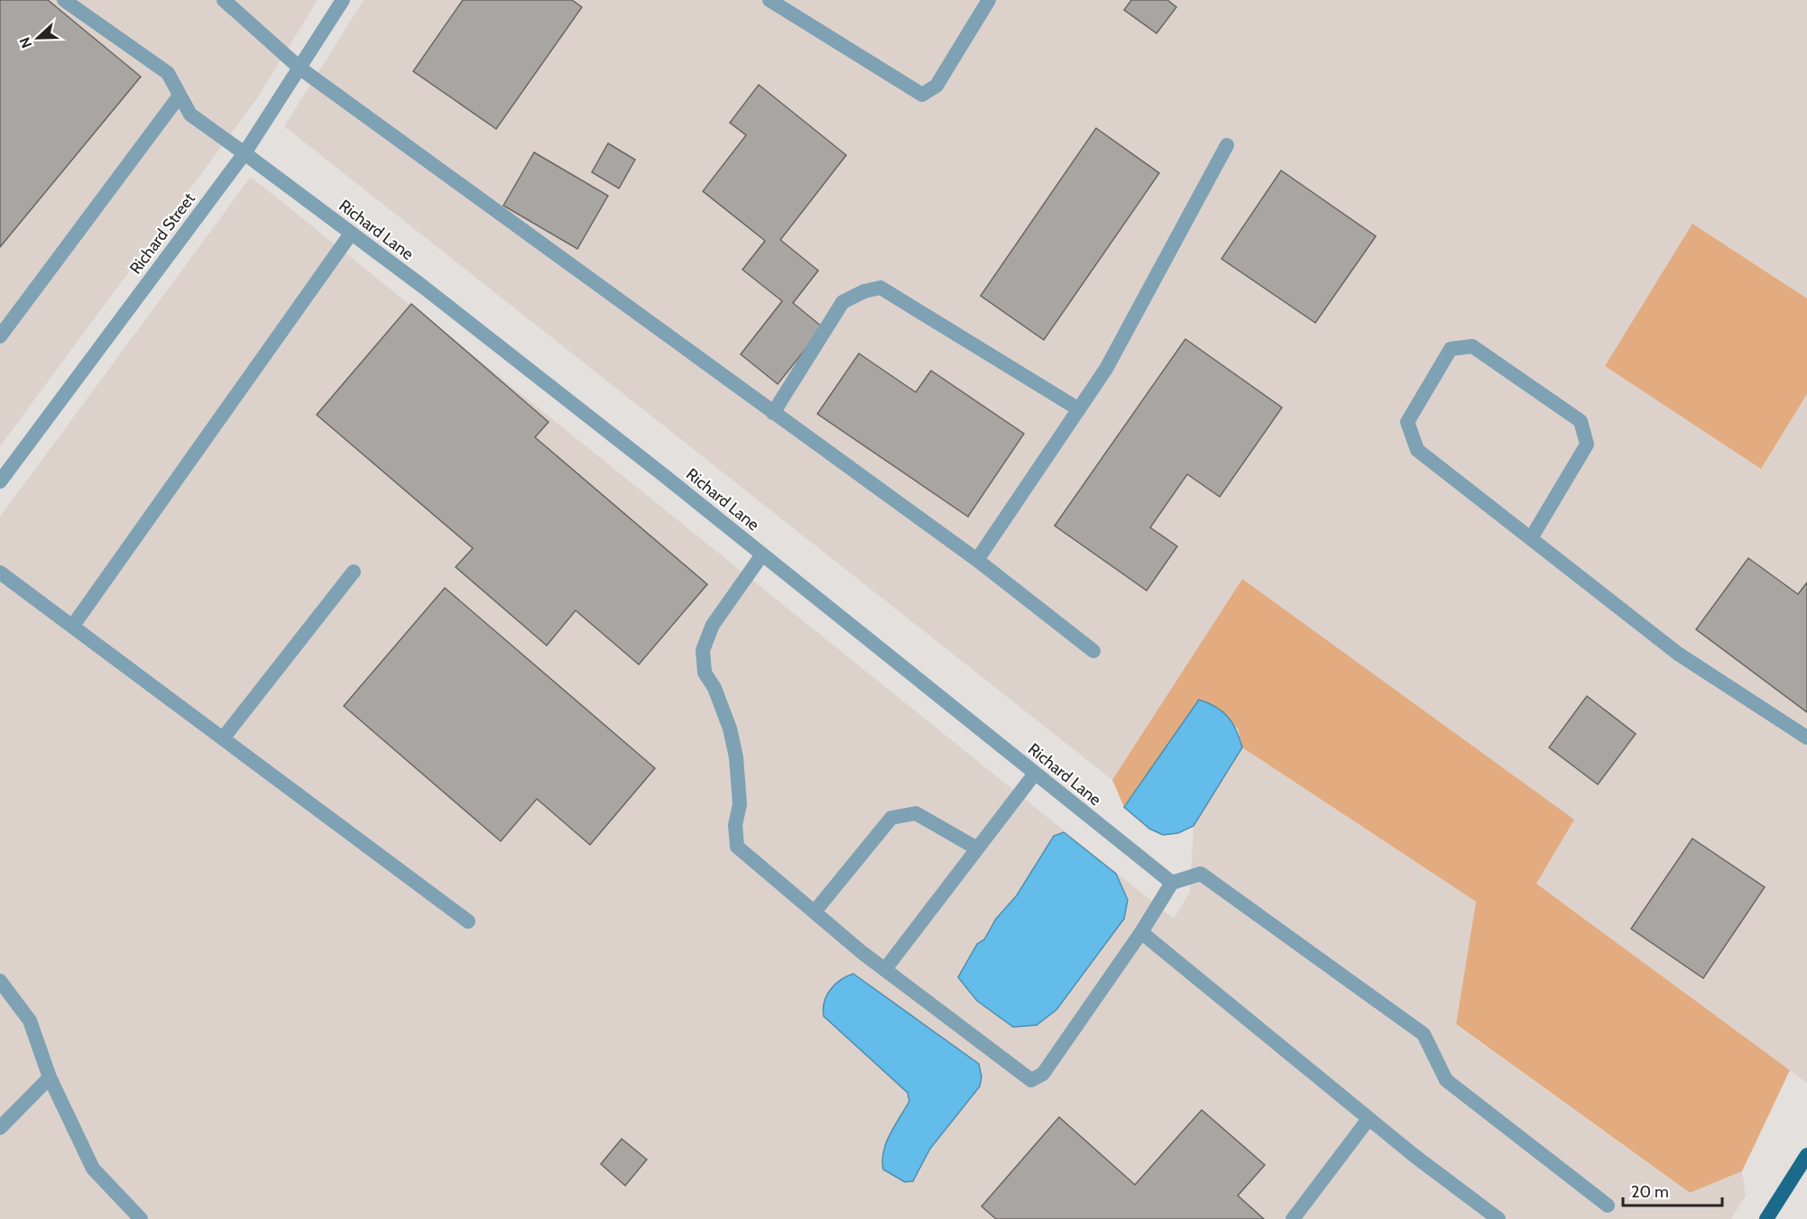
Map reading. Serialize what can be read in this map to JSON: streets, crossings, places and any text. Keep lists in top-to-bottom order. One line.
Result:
{"streets":{"street":["Richard Lane","Richard Street"]},"crossings":[["Richard Lane","Richard Street"]],"scale_bar":"20 m","north":"left"}
